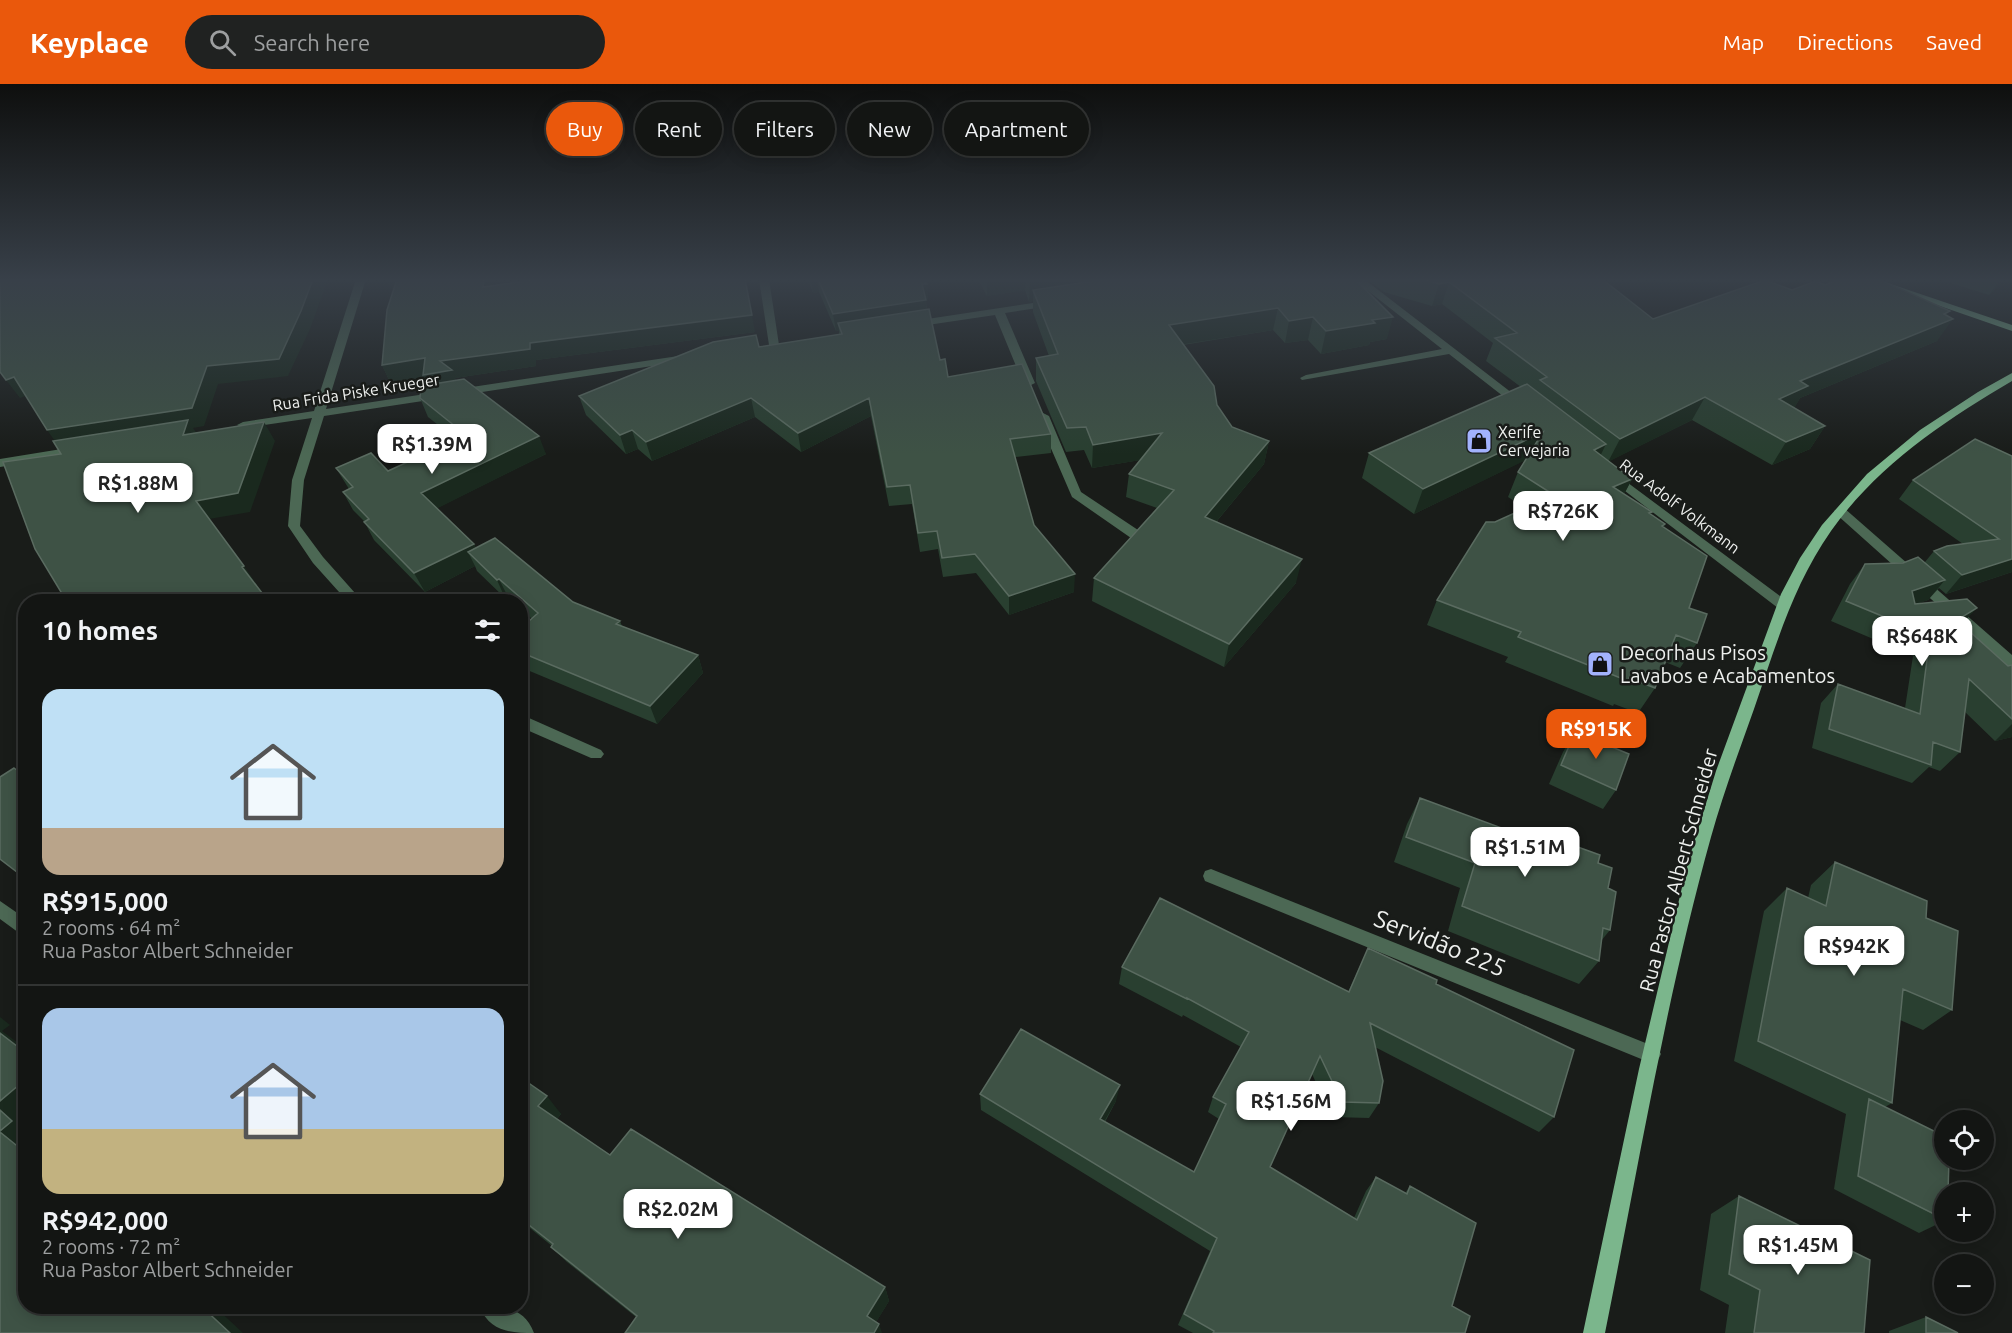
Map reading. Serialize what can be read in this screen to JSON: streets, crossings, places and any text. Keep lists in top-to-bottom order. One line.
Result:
{"streets":{"main road":["Rua Pastor Albert Schneider"],"street":["Rua Frida Piske Krueger","Rua Adolf Volkmann","Servidão 225"]},"crossings":[["Rua Adolf Volkmann","Rua Pastor Albert Schneider"],["Rua Pastor Albert Schneider","Servidão 225"]],"places":{"shop":["Xerife Cervejaria","Decorhaus Pisos Lavabos e Acabamentos"]},"page":{"header":"Keyplace","search":"Search here","nav":["Map","Directions","Saved"],"chip":["Buy","Rent","Filters","New","Apartment"],"price":["R$1.39M","R$1.88M","R$726K","R$648K","R$915K","R$1.51M","R$942K","R$1.56M","R$2.02M","R$1.45M"],"heading":"10 homes","list":[{"name":"R$915,000","note":"2 rooms · 64 m² · Rua Pastor Albert Schneider"},{"name":"R$942,000","note":"2 rooms · 72 m² · Rua Pastor Albert Schneider"}],"map_buttons":["+","−"]}}
